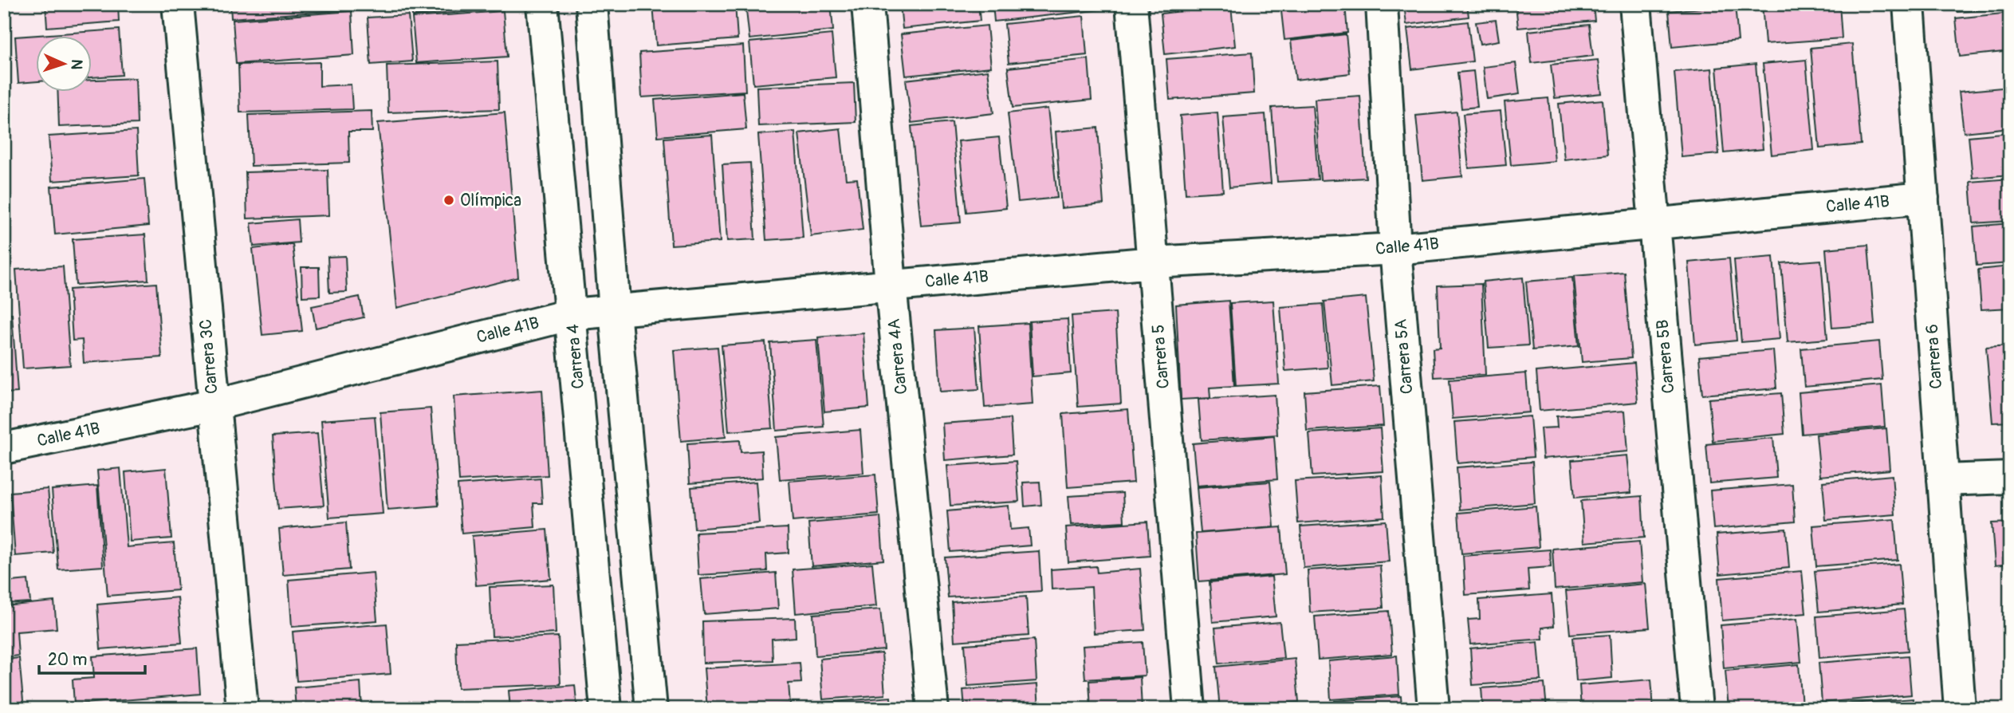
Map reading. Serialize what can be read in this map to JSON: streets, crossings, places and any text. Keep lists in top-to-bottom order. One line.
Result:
{"streets":{"street":["Calle 41B","Carrera 3C","Carrera 4","Carrera 4A","Carrera 5","Carrera 5A","Carrera 5B","Carrera 6"]},"crossings":[["Calle 41B","Carrera 3C"],["Calle 41B","Carrera 4"],["Calle 41B","Carrera 4A"],["Calle 41B","Carrera 5"],["Calle 41B","Carrera 5A"],["Calle 41B","Carrera 5B"],["Calle 41B","Carrera 6"]],"places":["Olímpica"],"scale_bar":"20 m","north":"right"}
